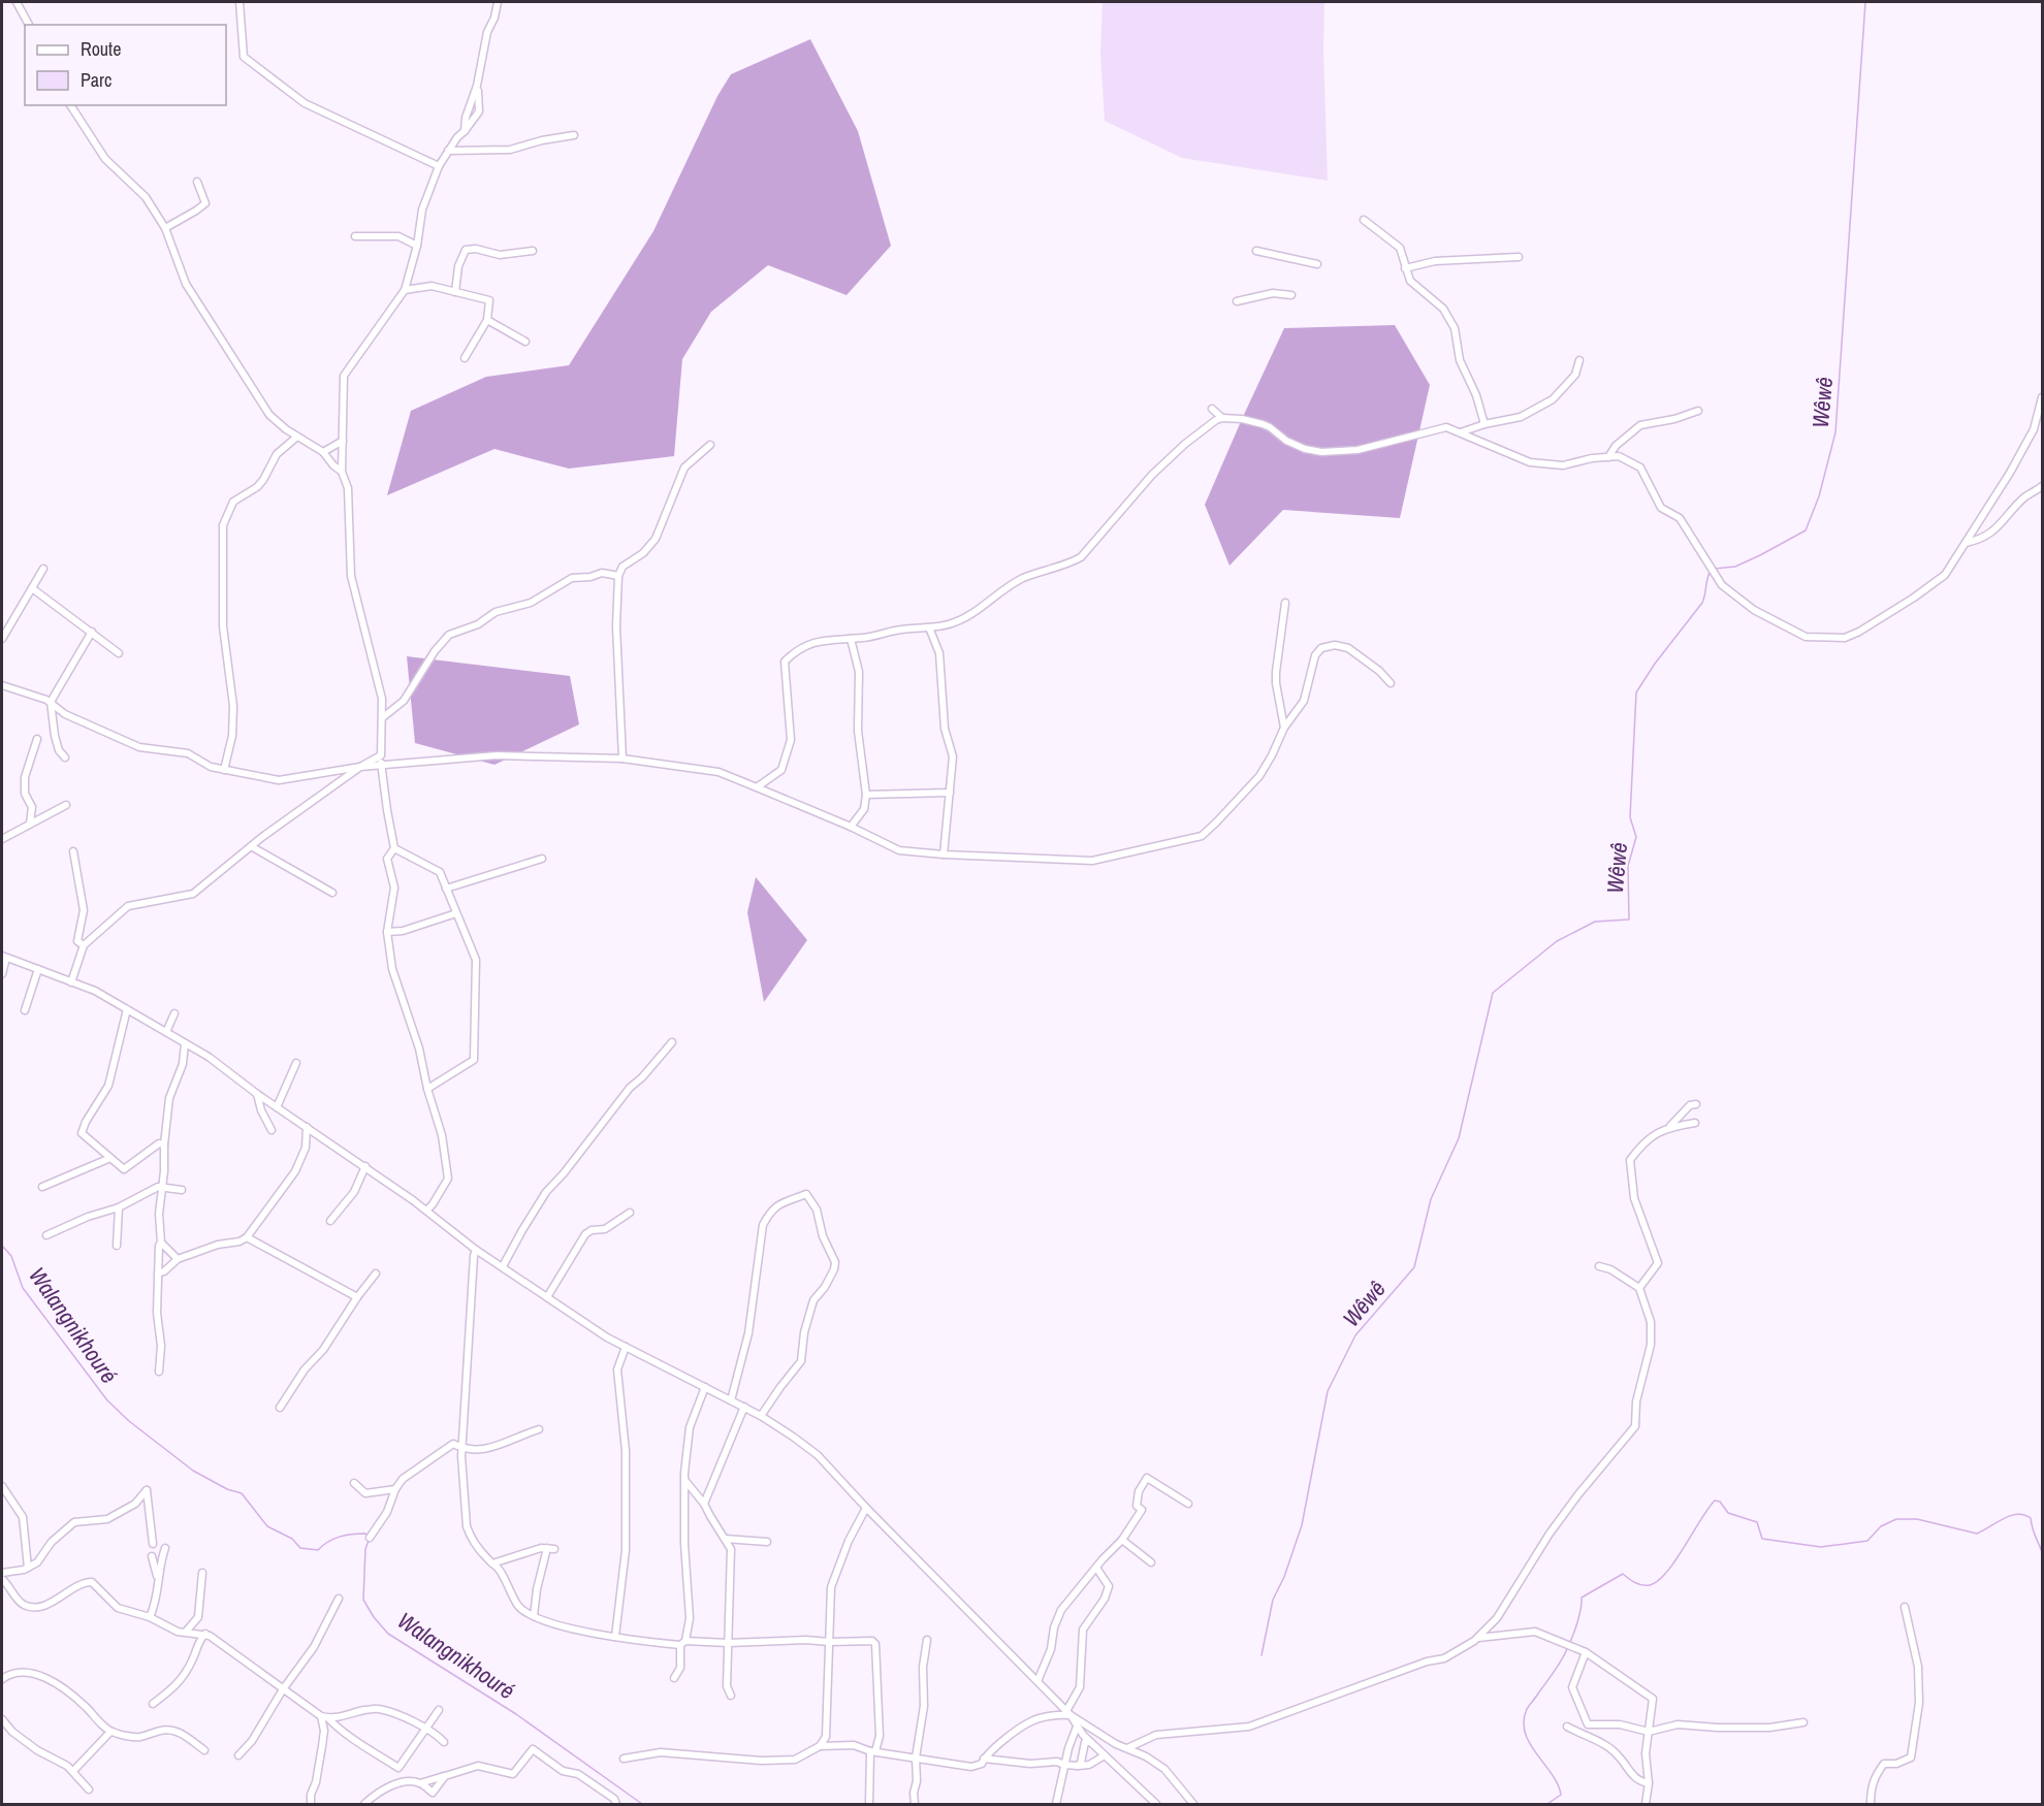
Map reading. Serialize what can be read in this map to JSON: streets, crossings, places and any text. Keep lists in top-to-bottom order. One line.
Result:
{"water":["Wêwê","Walangnikhouré"],"legend":["Route","Parc"]}
